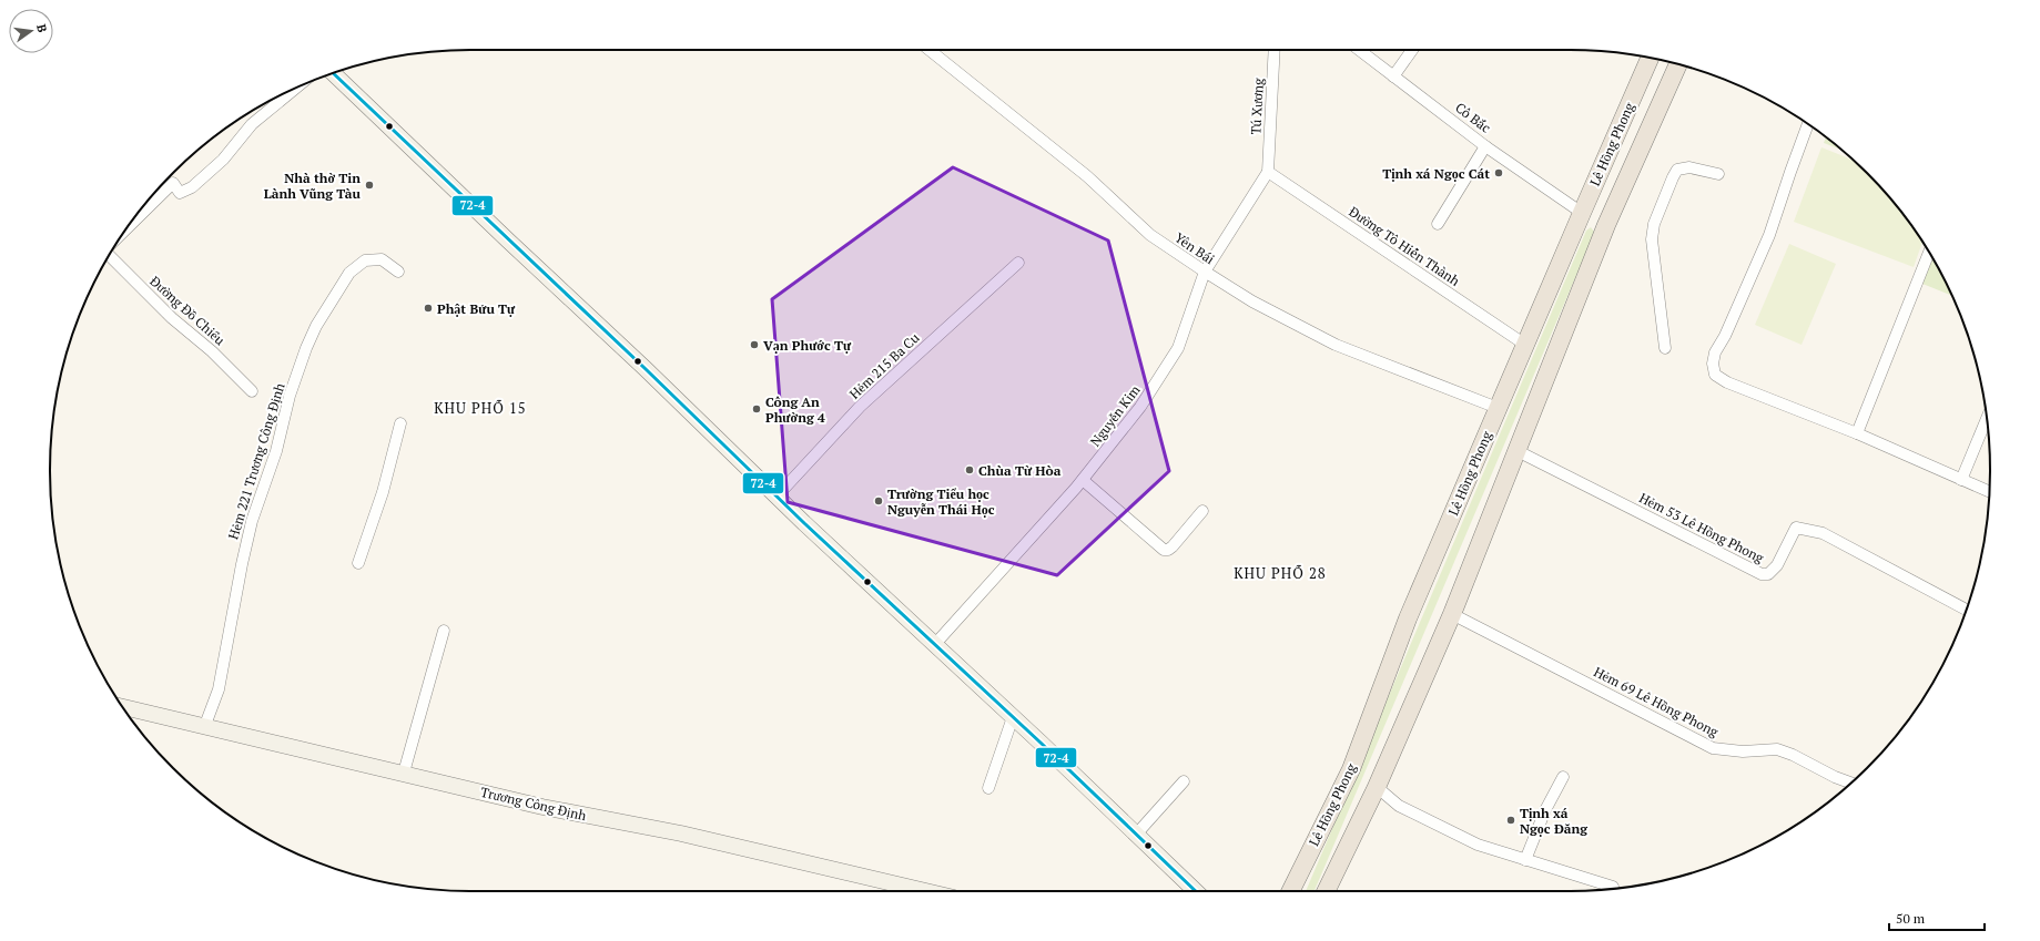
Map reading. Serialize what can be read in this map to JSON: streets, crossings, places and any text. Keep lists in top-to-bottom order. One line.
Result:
{"streets":{"main road":["Lê Hồng Phong","Trương Công Định"],"street":["Tú Xương","Cô Bắc","Đường Tô Hiến Thành","Yên Bái","Đường Đồ Chiểu","Hẻm 215 Ba Cu","Nguyễn Kim","Hẻm 221 Trương Công Định","Hẻm 53 Lê Hồng Phong","Hẻm 69 Lê Hồng Phong"]},"crossings":[["Tú Xương","Đường Tô Hiến Thành"],["Tú Xương","Nguyễn Kim"],["Cô Bắc","Lê Hồng Phong"],["Lê Hồng Phong","Đường Tô Hiến Thành"],["Lê Hồng Phong","Yên Bái"],["Đường Tô Hiến Thành","Nguyễn Kim"],["Yên Bái","Nguyễn Kim"],["Hẻm 221 Trương Công Định","Trương Công Định"]],"districts":["KHU PHỐ 15","KHU PHỐ 28"],"places":["Tịnh xá Ngọc Cát","Nhà thờ Tin Lành Vũng Tàu","Phật Bửu Tự","Vạn Phước Tự","Công An Phường 4","Chùa Từ Hòa","Trường Tiểu học Nguyễn Thái Học","Tịnh xá Ngọc Đăng"],"lines":["transit line 72-4"],"scale_bar":"50 m","north":"right"}
